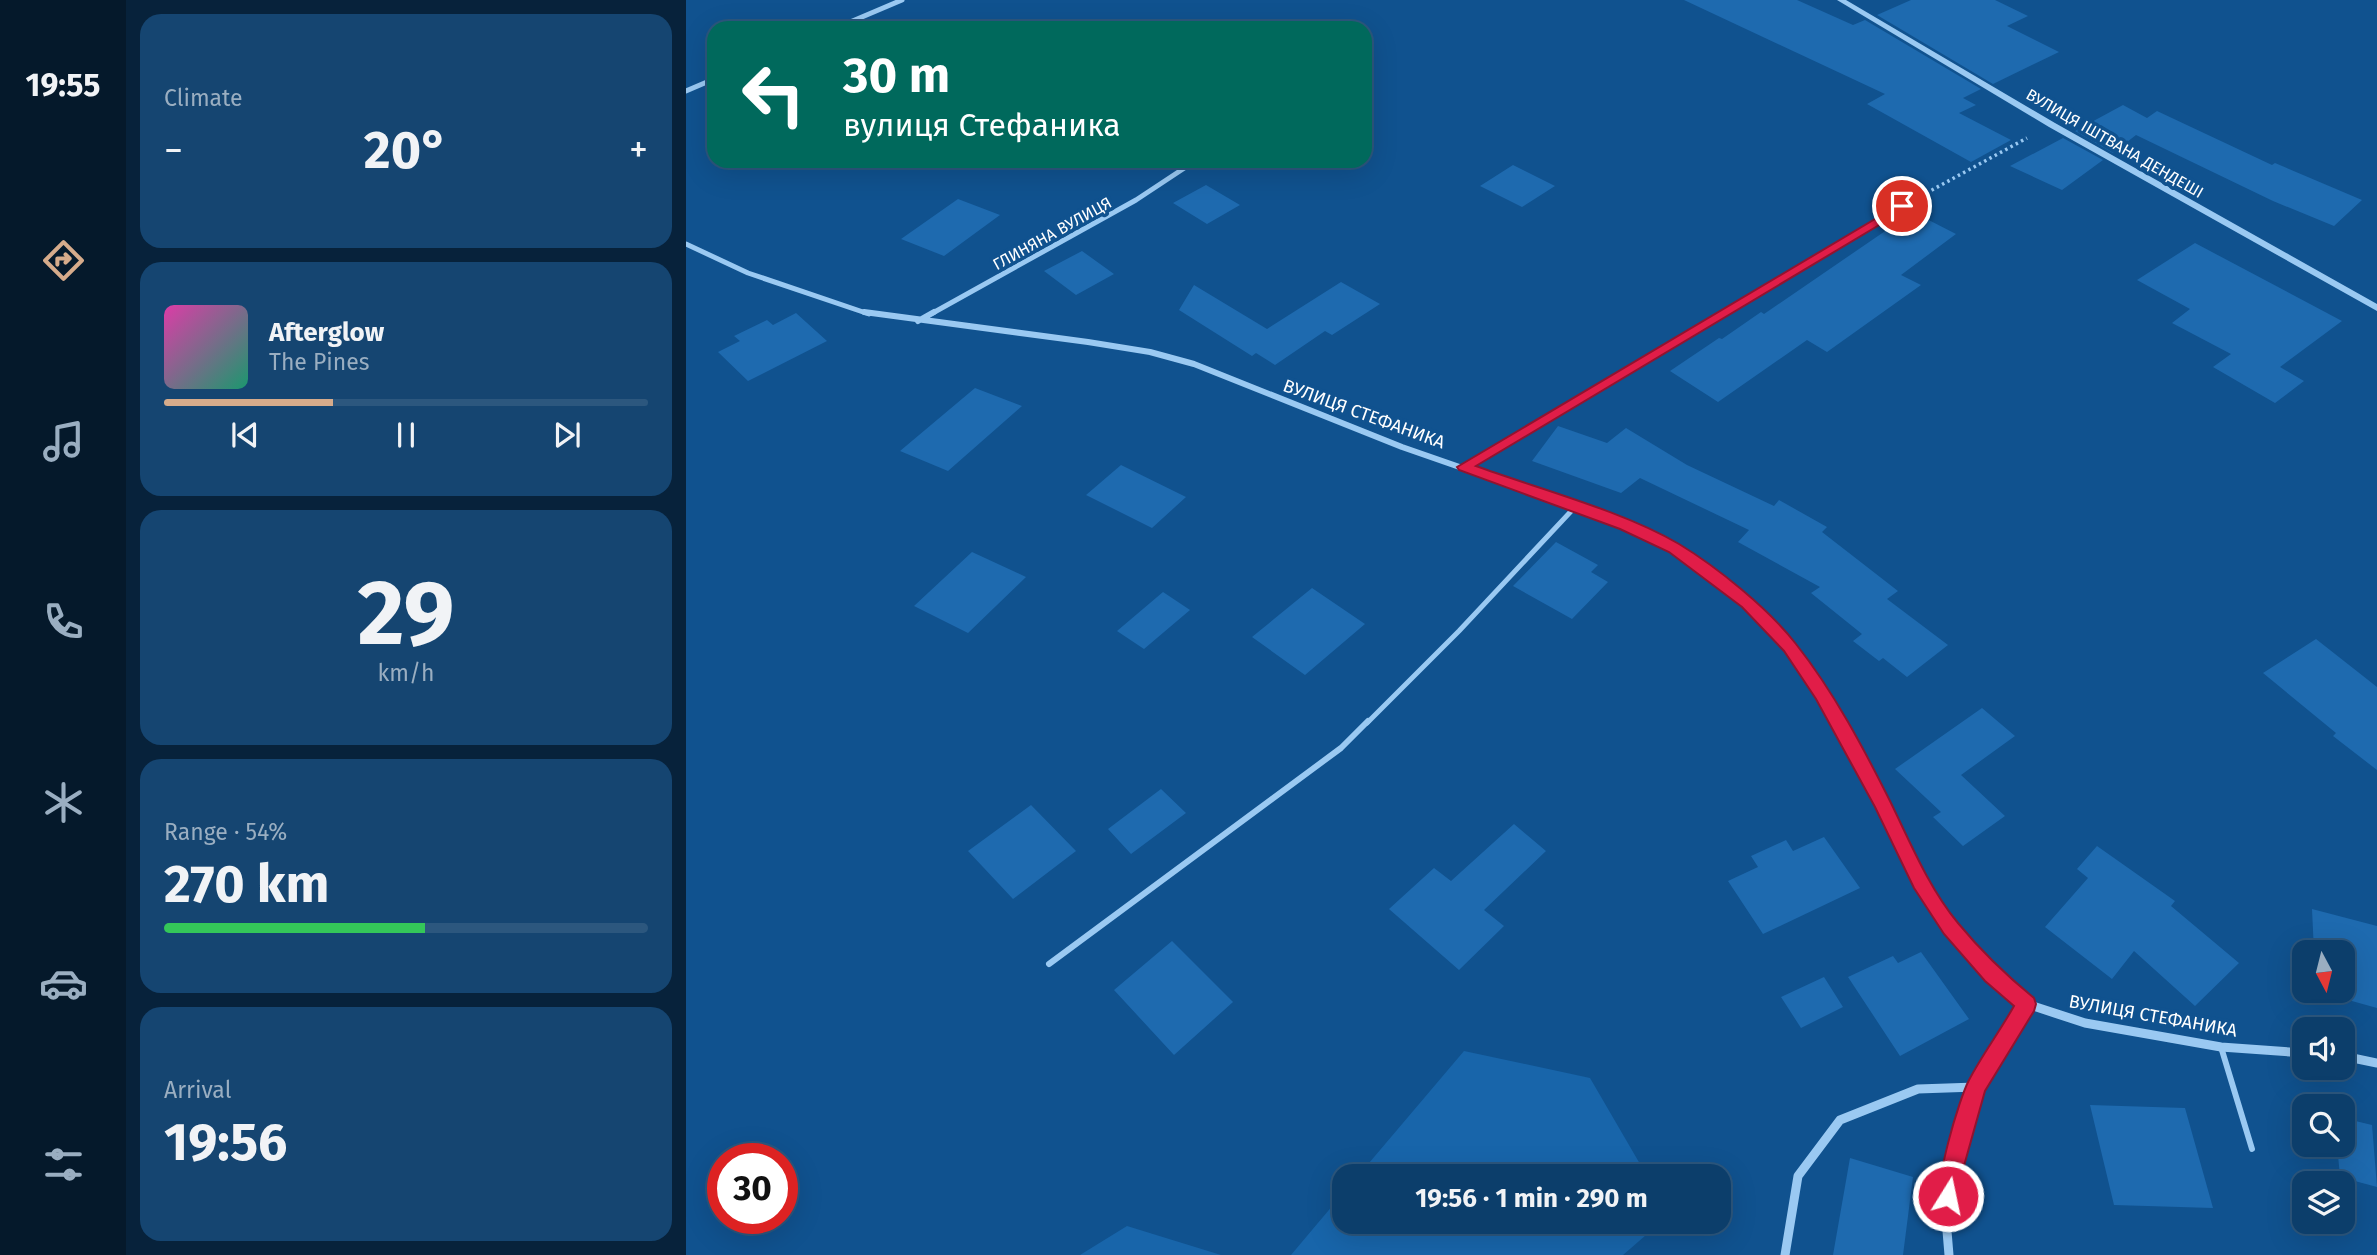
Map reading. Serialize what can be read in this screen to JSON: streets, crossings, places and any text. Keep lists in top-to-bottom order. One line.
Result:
{"streets":{"street":["ВУЛИЦЯ ІШТВАНА ДЕНДЕШІ","ГЛИНЯНА ВУЛИЦЯ","ВУЛИЦЯ СТЕФАНИКА"]},"crossings":[["ГЛИНЯНА ВУЛИЦЯ","ВУЛИЦЯ СТЕФАНИКА"]],"north":"bottom","page":{"tabs":"19:55","tile":["Climate",["29","km/h"],["Range · 54%","270 km"],["Arrival","19:56"]],"turn":["30 m","вулиця Стефаника"],"heat":["−","20°","+"],"song":["Afterglow","The Pines"],"limit":"30","trip":"19:56 · 1 min · 290 m"}}
